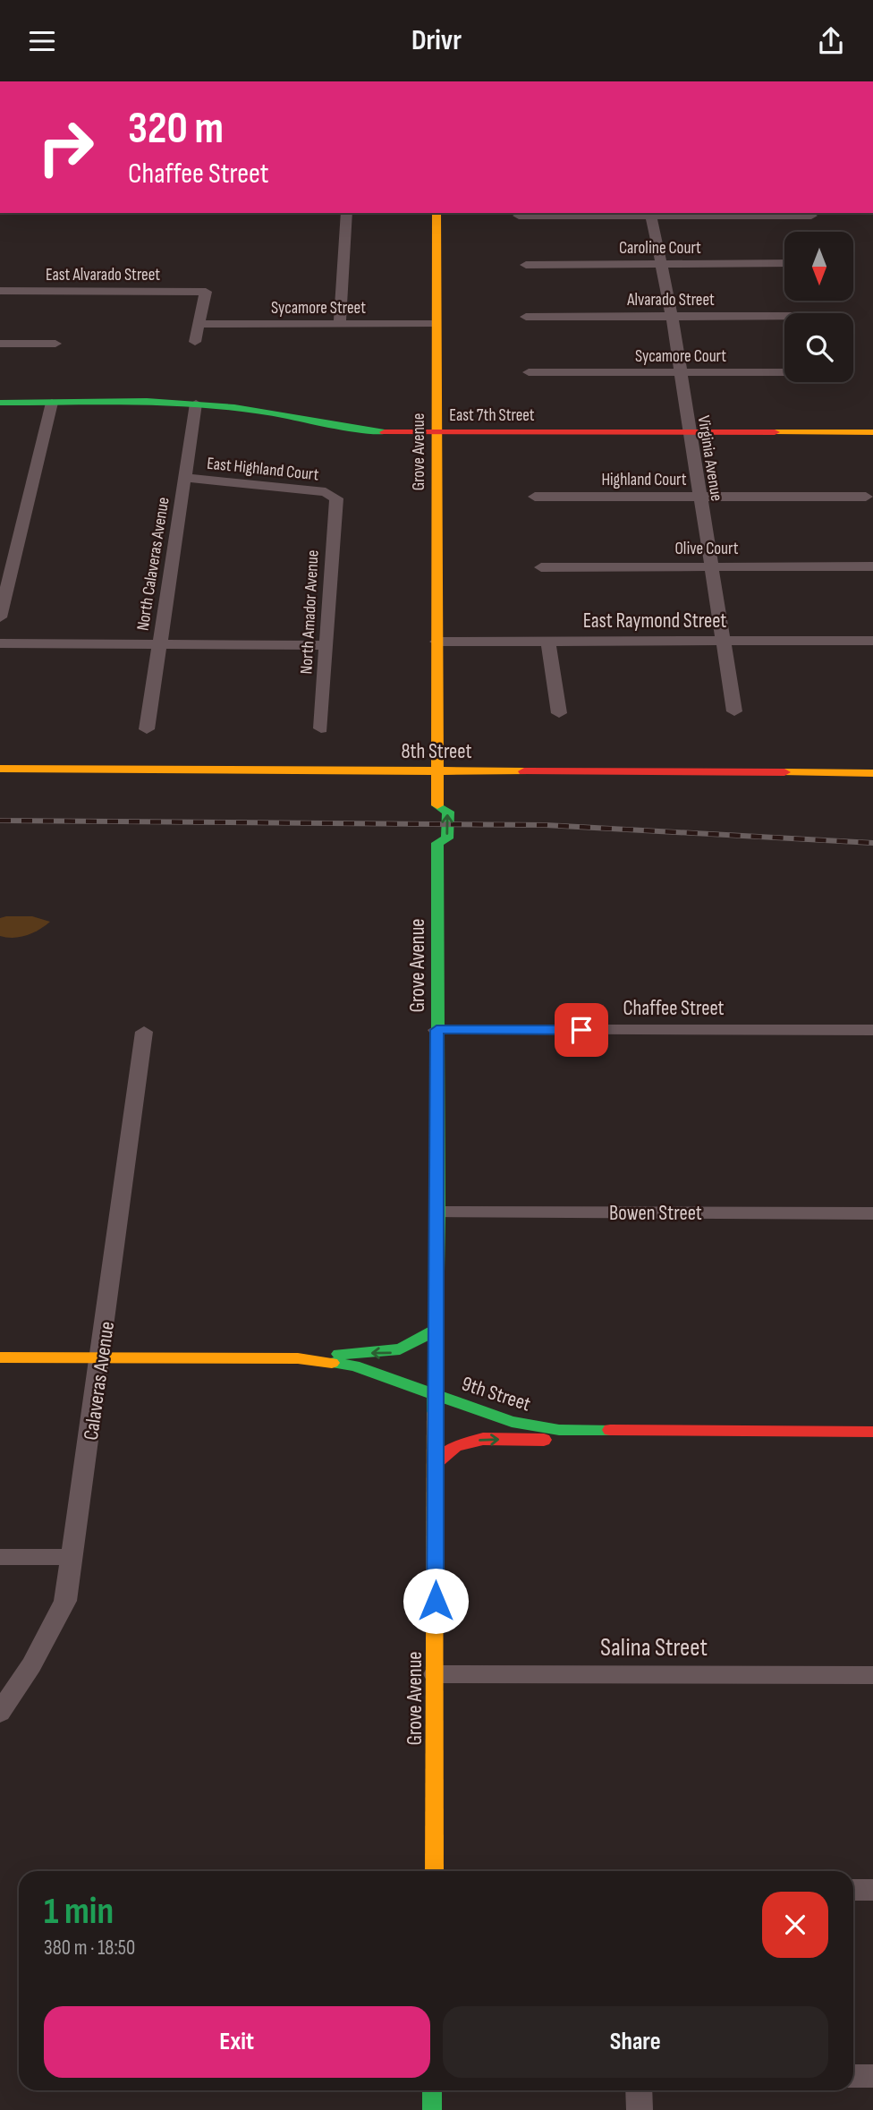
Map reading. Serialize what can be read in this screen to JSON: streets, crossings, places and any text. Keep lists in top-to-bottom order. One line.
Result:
{"streets":{"main road":["East 7th Street","Grove Avenue","8th Street","9th Street"],"street":["Caroline Court","East Alvarado Street","Alvarado Street","Sycamore Street","Sycamore Court","Virginia Avenue","East Highland Court","Highland Court","Olive Court","North Calaveras Avenue","North Amador Avenue","East Raymond Street","Chaffee Street","Bowen Street","Calaveras Avenue","Salina Street"]},"crossings":[["Caroline Court","Virginia Avenue"],["East Alvarado Street","Sycamore Street"],["Alvarado Street","Virginia Avenue"],["Sycamore Street","Grove Avenue"],["Sycamore Court","Virginia Avenue"],["East 7th Street","Grove Avenue"],["East 7th Street","Virginia Avenue"],["East 7th Street","North Calaveras Avenue"],["Grove Avenue","East Raymond Street"],["Grove Avenue","8th Street"],["Grove Avenue","Chaffee Street"],["Grove Avenue","Bowen Street"],["Grove Avenue","9th Street"],["Grove Avenue","Salina Street"],["Virginia Avenue","Highland Court"],["Virginia Avenue","Olive Court"],["Virginia Avenue","East Raymond Street"],["East Highland Court","North Calaveras Avenue"],["East Highland Court","North Amador Avenue"],["Calaveras Avenue","9th Street"]],"north":"bottom","page":{"header":"Drivr","turn":["320 m","Chaffee Street"],"heading":["1 min","380 m · 18:50"],"buttons":["Exit","Share"]}}
